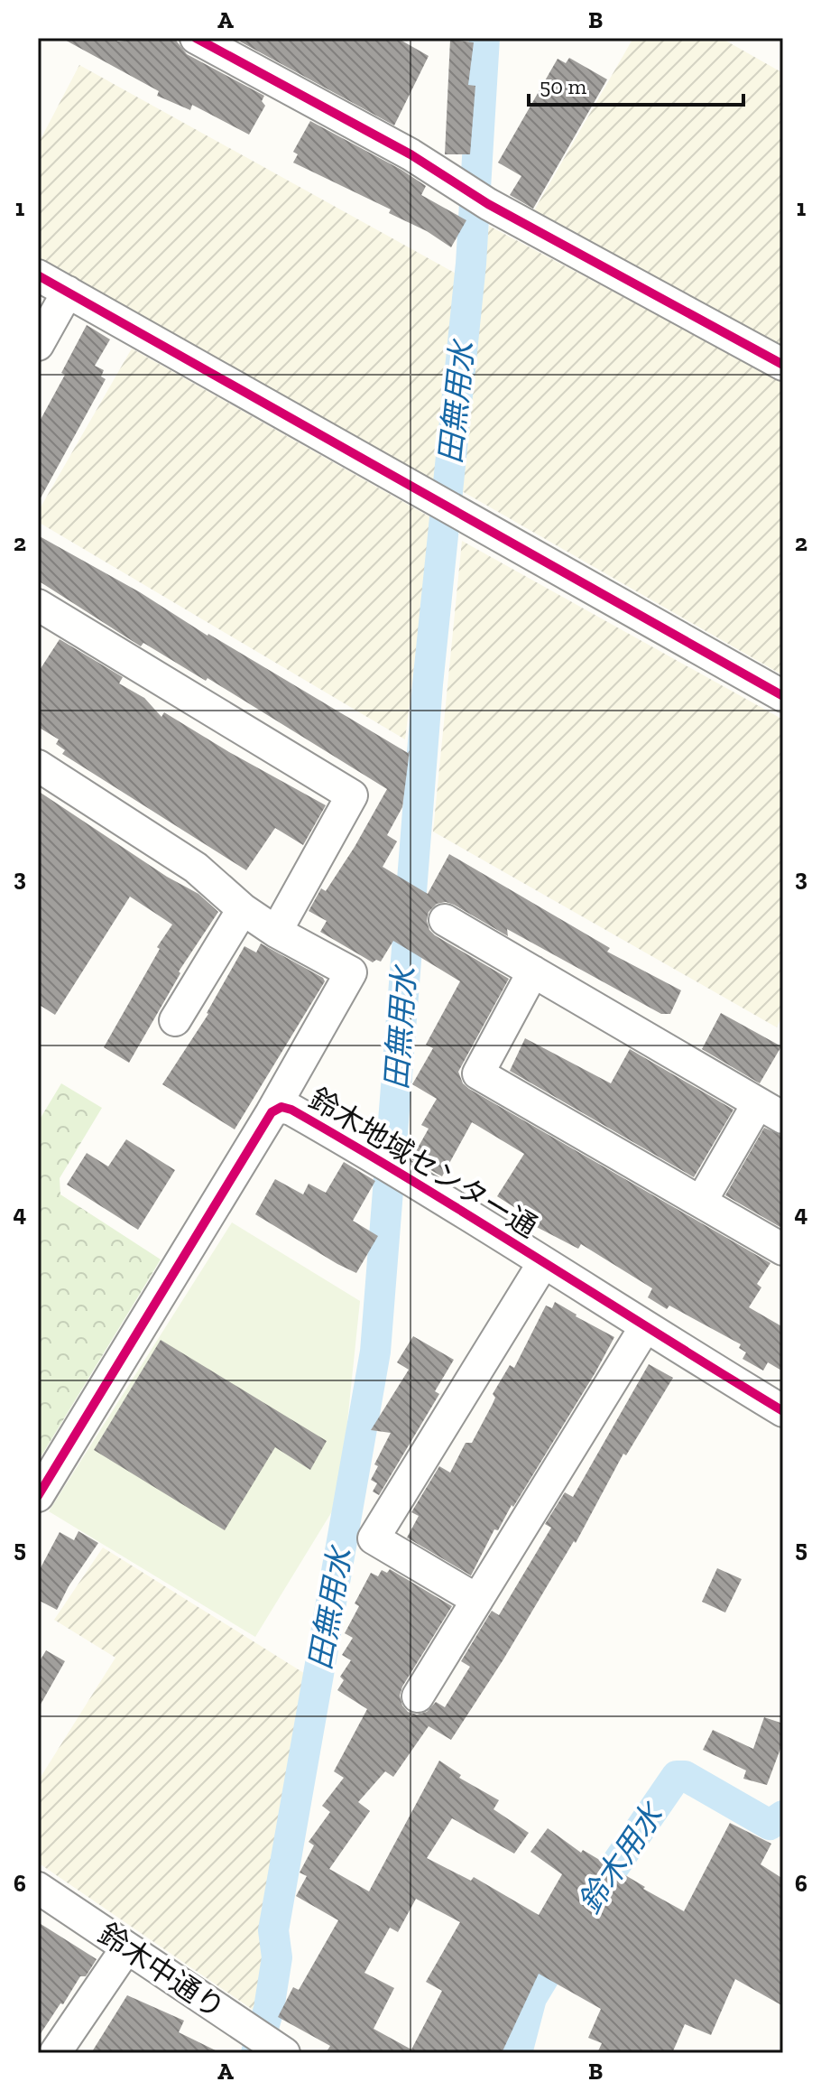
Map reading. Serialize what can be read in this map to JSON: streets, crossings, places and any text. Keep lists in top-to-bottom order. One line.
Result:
{"streets":{"street":["鈴木地域センター通","鈴木中通り"]},"water":["田無用水","鈴木用水"],"scale_bar":"50 m","grid":{"columns":["A","B"],"rows":["1","2","3","4","5","6"]}}
